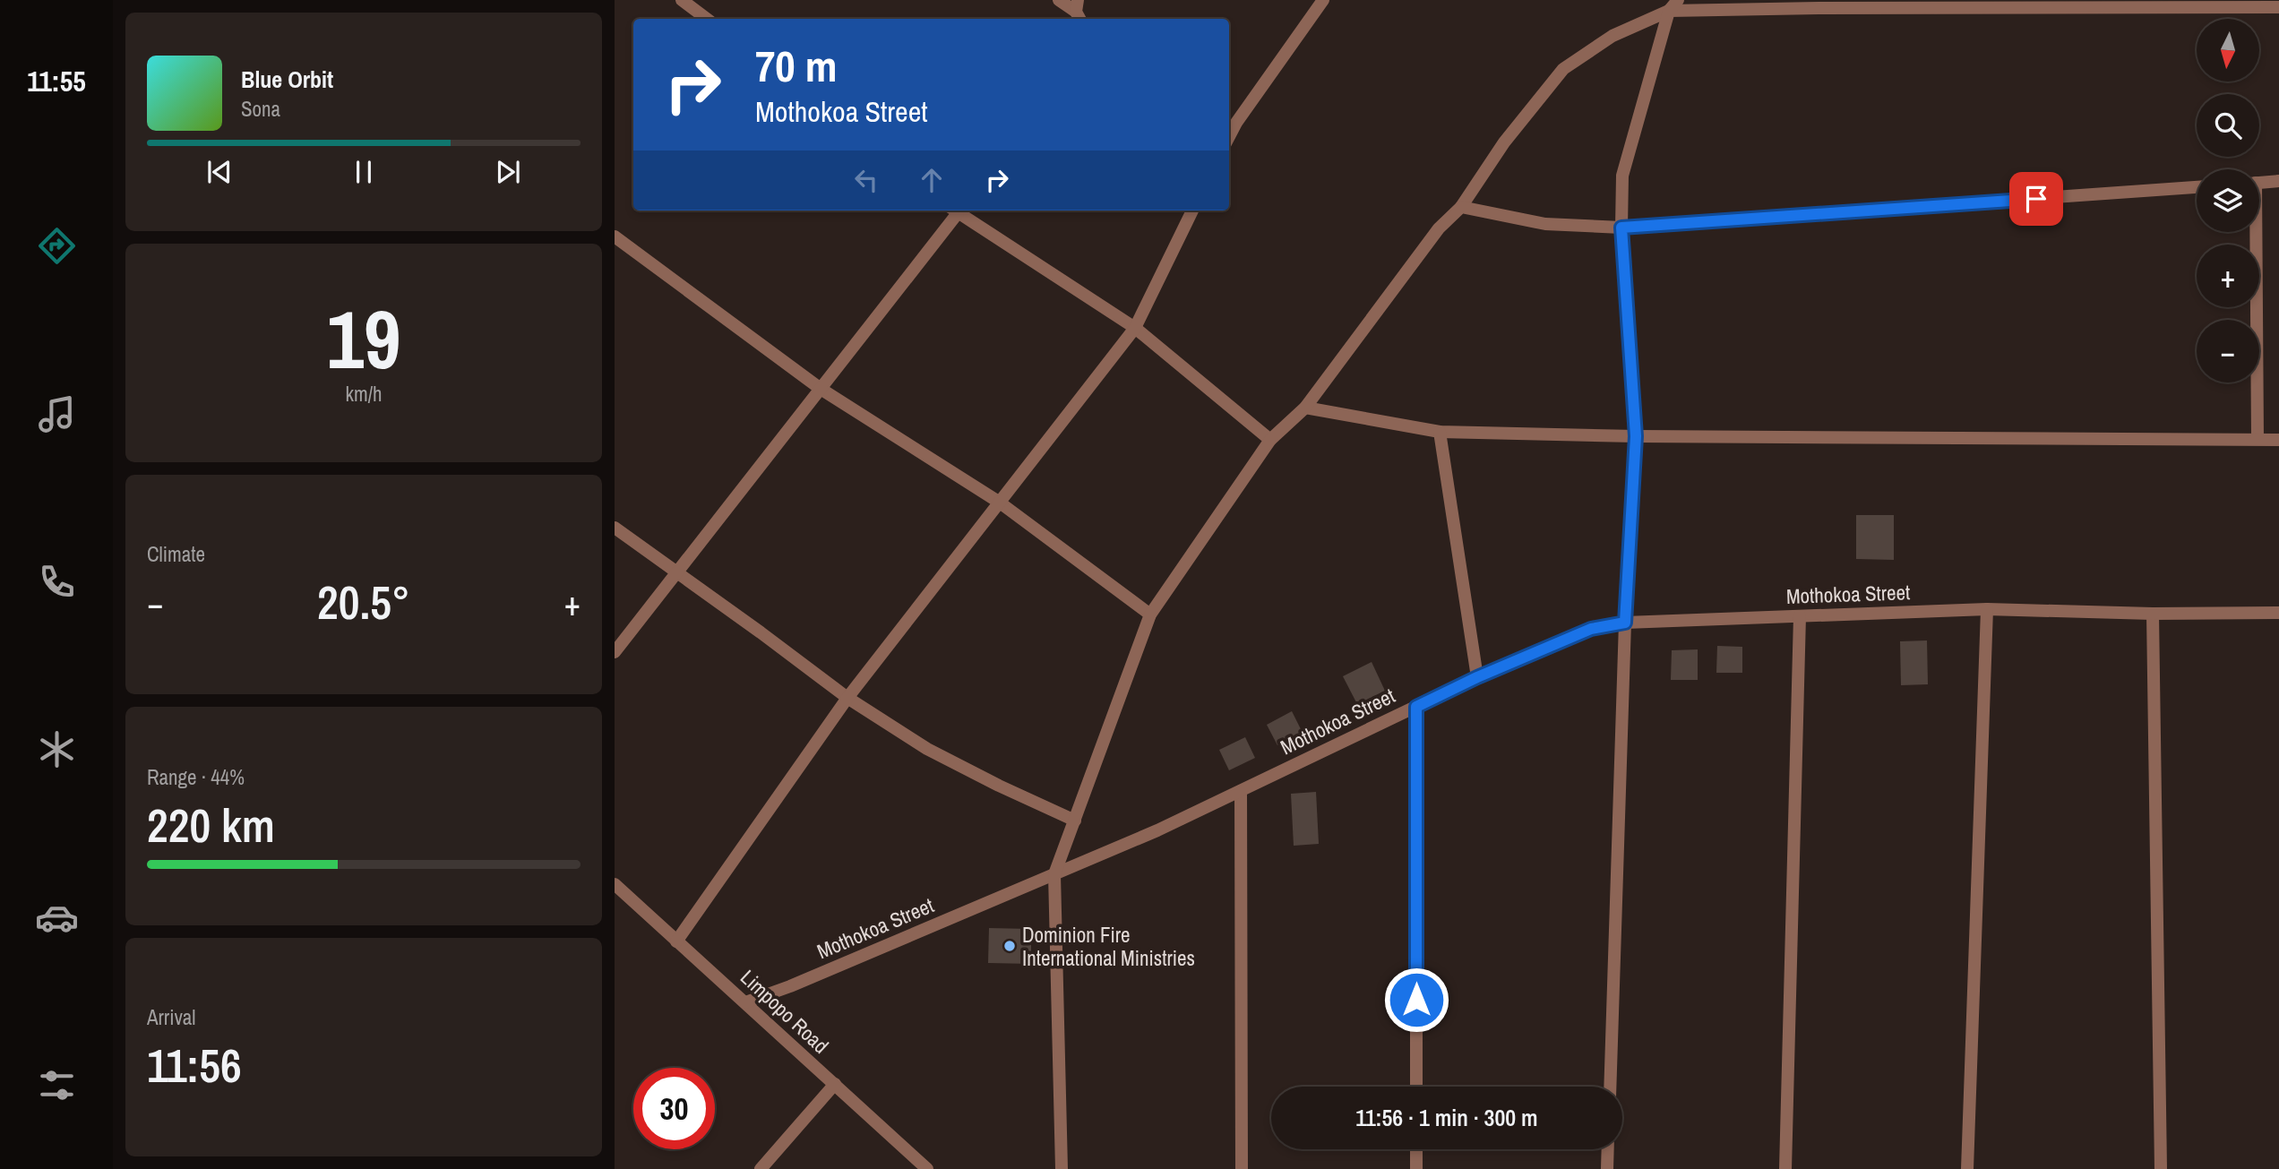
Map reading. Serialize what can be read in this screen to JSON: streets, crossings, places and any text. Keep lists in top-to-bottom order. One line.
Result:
{"streets":{"street":["Mothokoa Street","Limpopo Road"]},"crossings":[["Mothokoa Street","Limpopo Road"]],"places":["Dominion Fire International Ministries"],"north":"bottom","page":{"tabs":"11:55","map_buttons":["+","−"],"turn":["70 m","Mothokoa Street"],"song":["Blue Orbit","Sona"],"tile":[["19","km/h"],"Climate",["Range · 44%","220 km"],["Arrival","11:56"]],"heat":["−","20.5°","+"],"limit":"30","trip":"11:56 · 1 min · 300 m"}}
